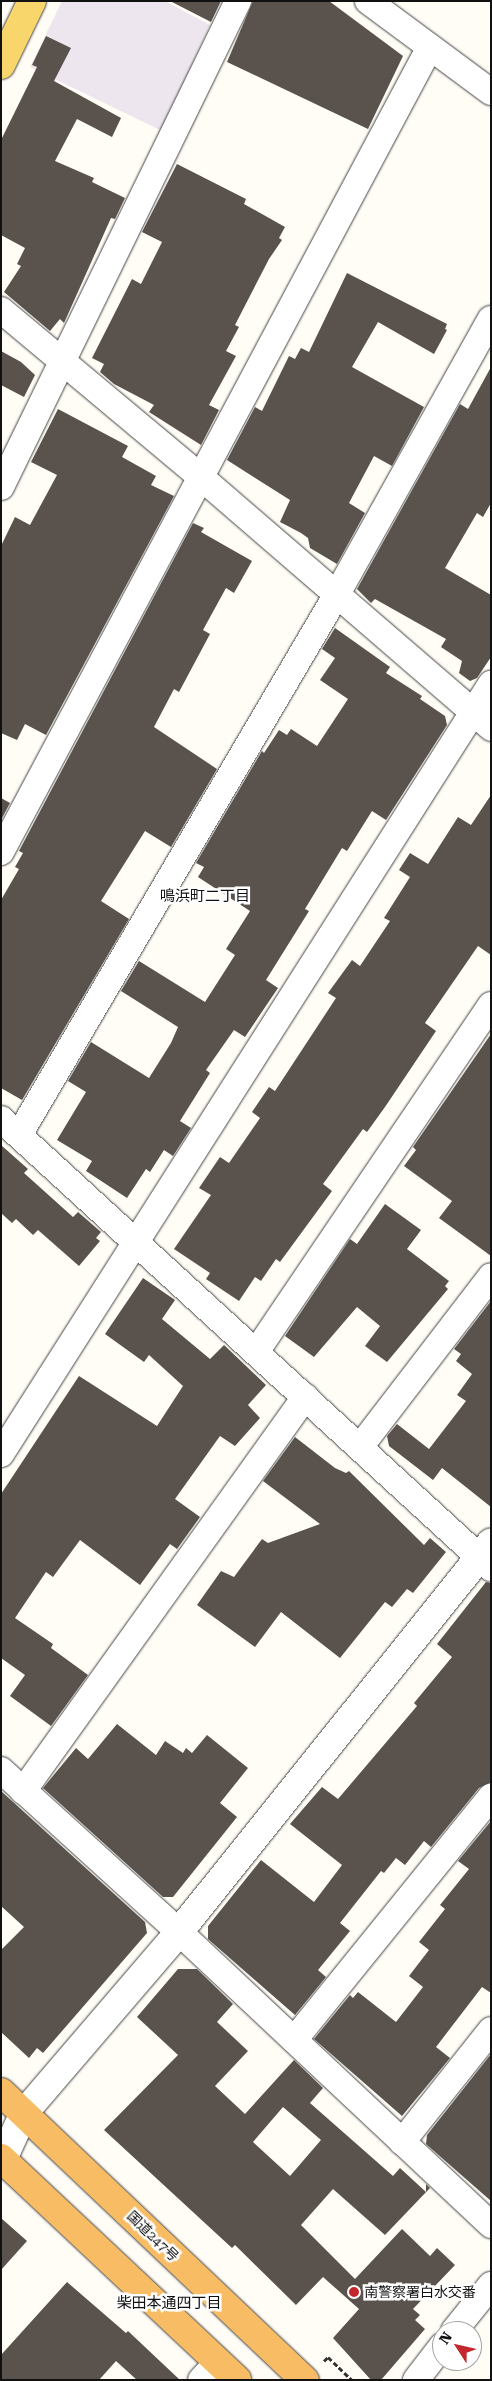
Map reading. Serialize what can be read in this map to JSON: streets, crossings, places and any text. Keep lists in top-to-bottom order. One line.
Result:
{"streets":{"highway":["国道247号"]},"districts":["鳴浜町二丁目","柴田本通四丁目"],"places":["南警察署白水交番"],"north":"top left"}
